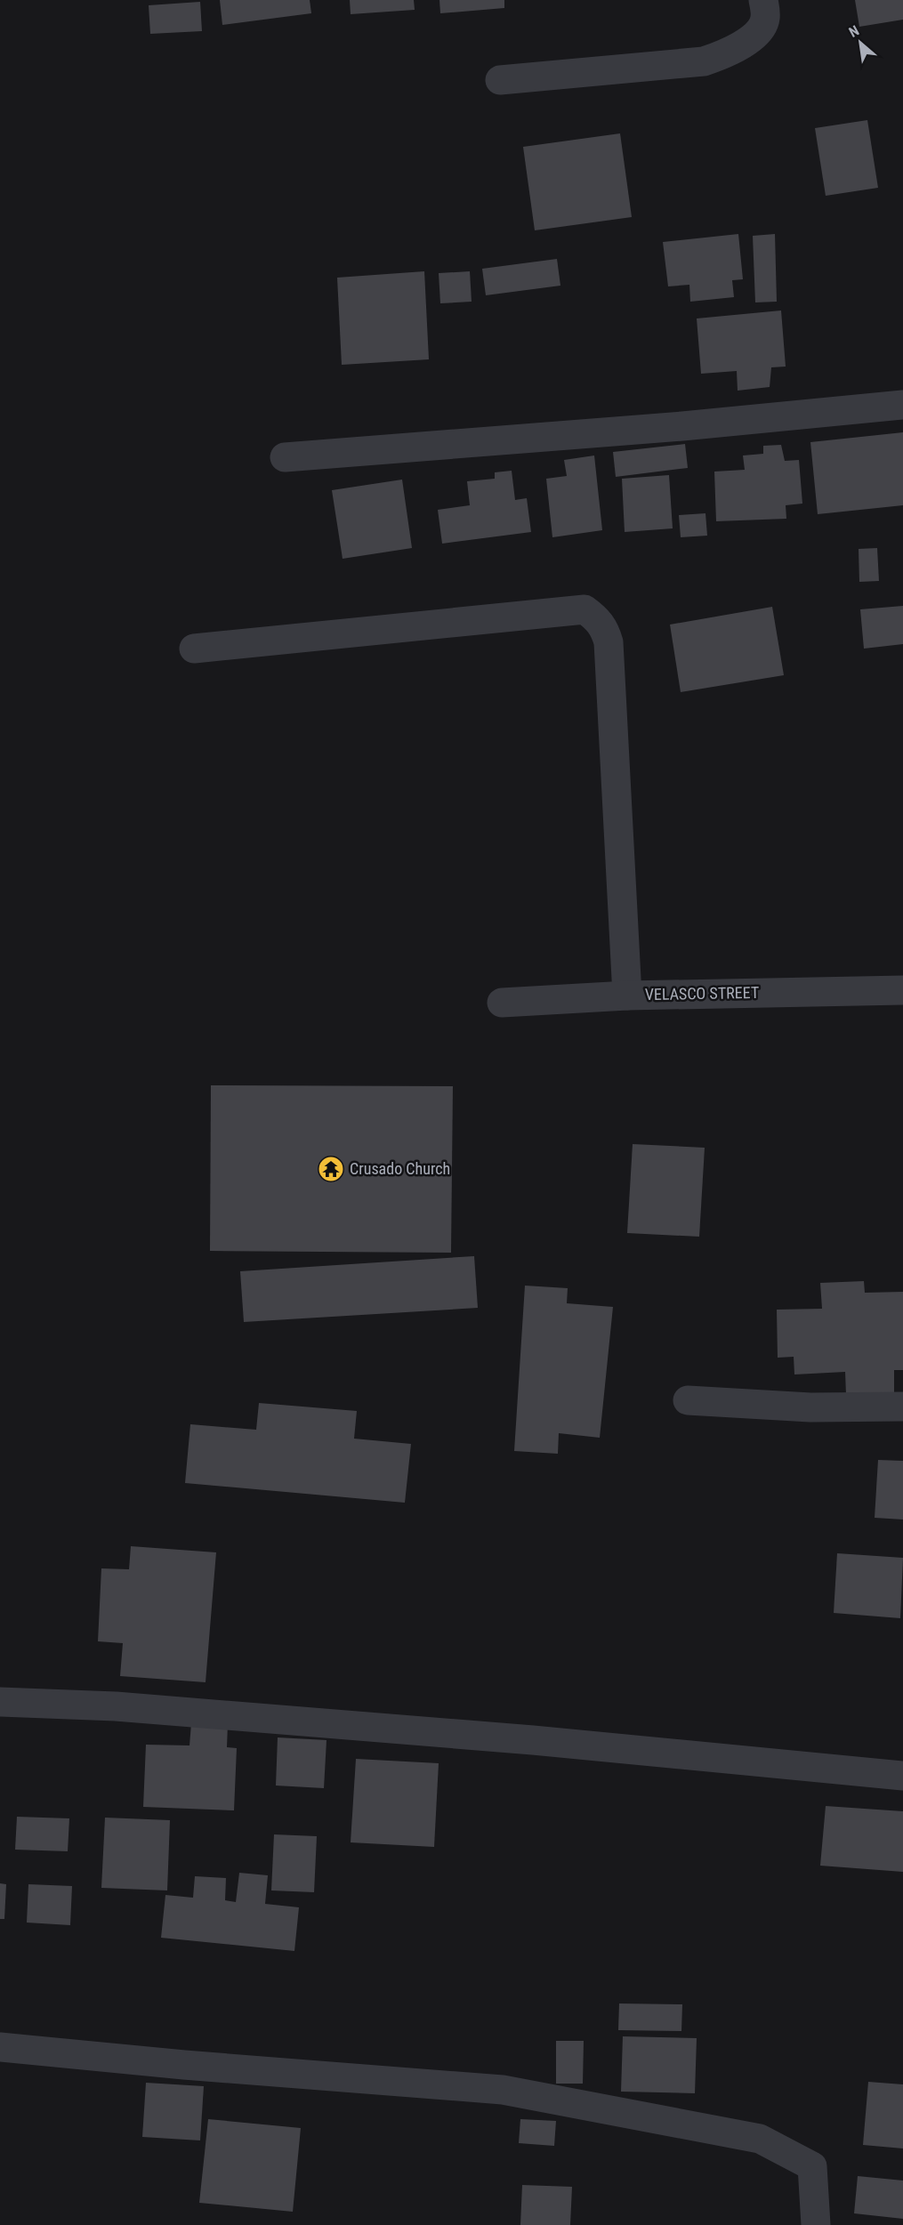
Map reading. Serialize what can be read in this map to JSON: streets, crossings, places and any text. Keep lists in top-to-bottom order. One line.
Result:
{"streets":{"street":["VELASCO STREET"]},"places":{"temple":["Crusado Church"]},"north":"top left"}
